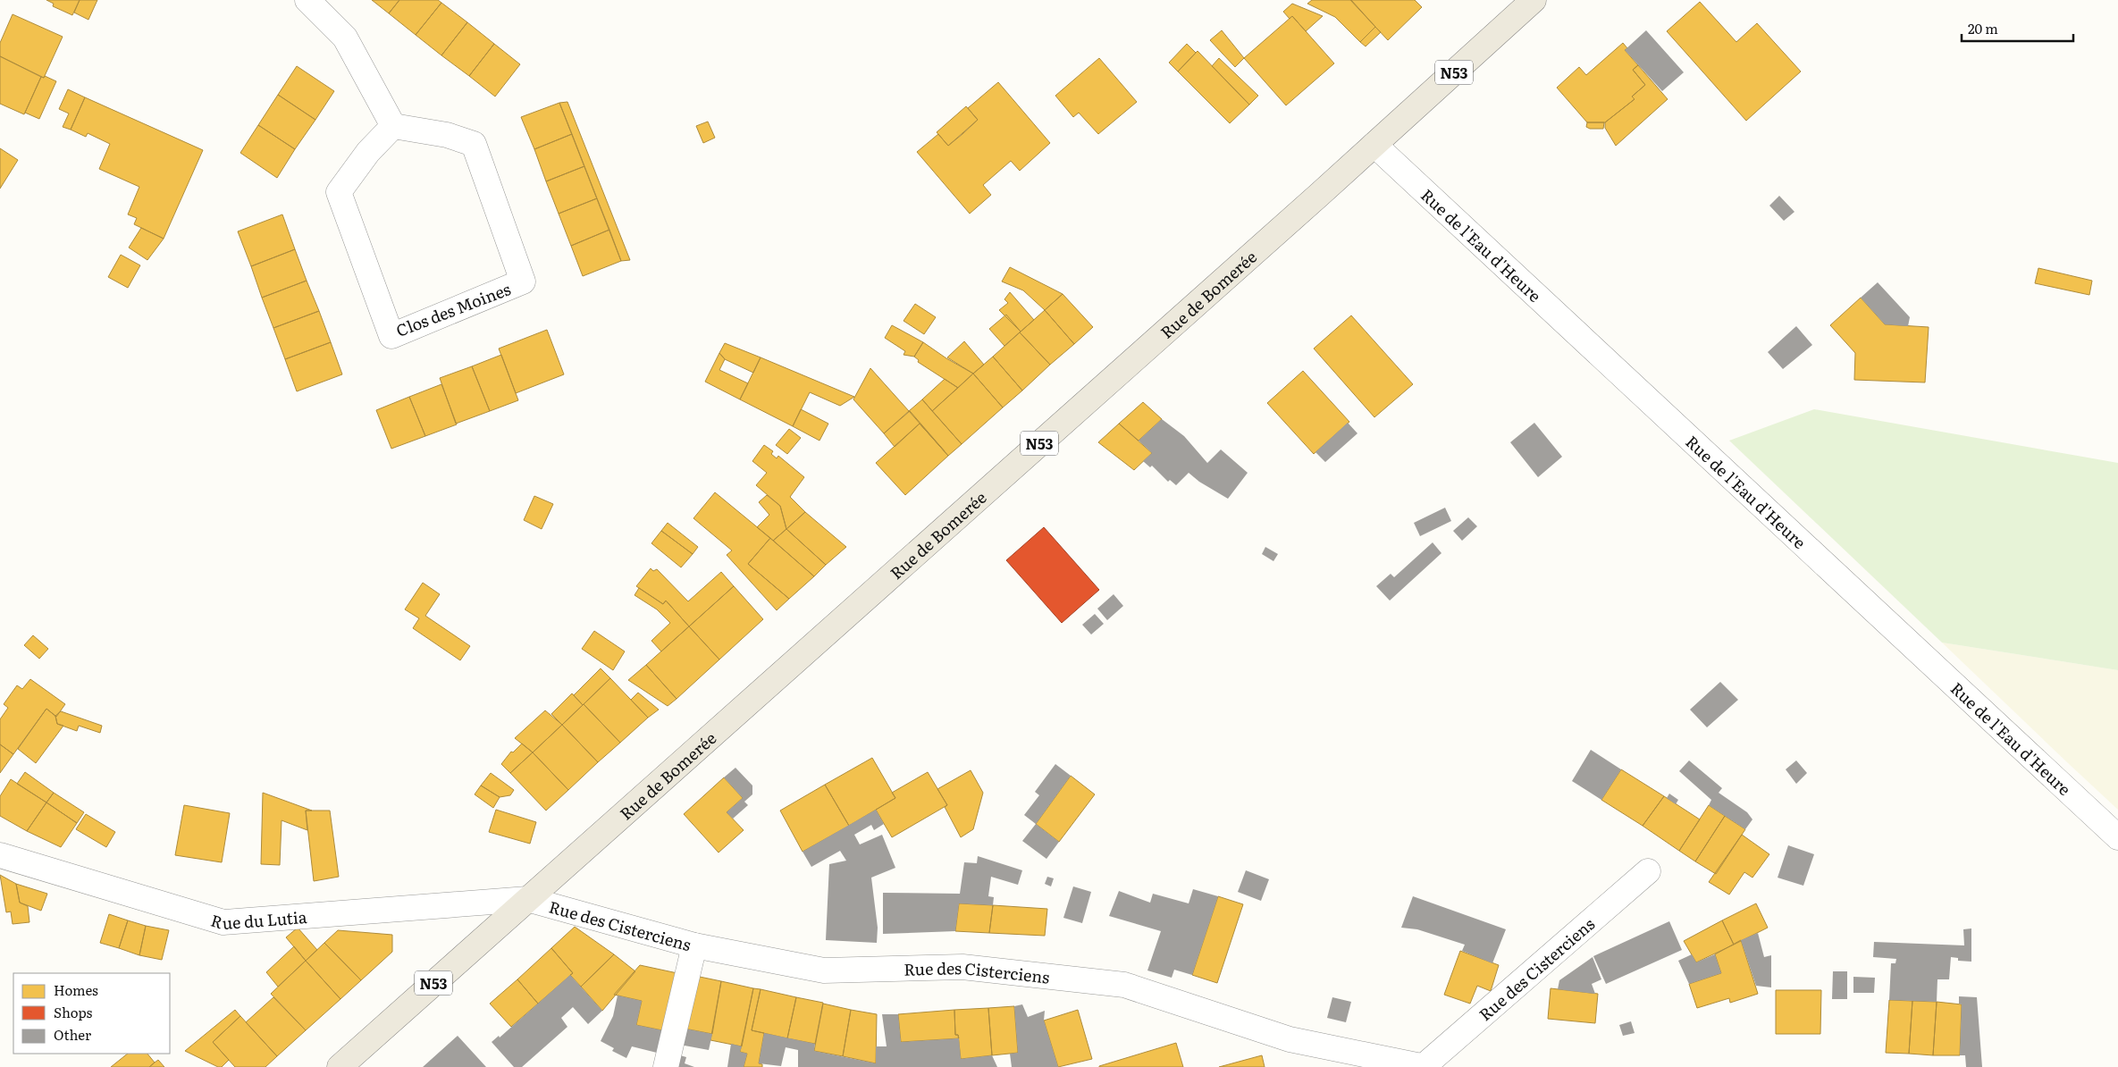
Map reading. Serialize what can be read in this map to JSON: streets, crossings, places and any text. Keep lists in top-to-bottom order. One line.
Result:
{"streets":{"main road":["N53","Rue de Bomerée"],"street":["Rue de l'Eau d'Heure","Clos des Moines","Rue du Lutia","Rue des Cisterciens"]},"crossings":[["Rue de l'Eau d'Heure","Rue de Bomerée"],["Rue de Bomerée","Rue du Lutia"],["Rue de Bomerée","Rue des Cisterciens"],["Rue du Lutia","Rue des Cisterciens"]],"legend":["Homes","Shops","Other"],"scale_bar":"20 m"}
